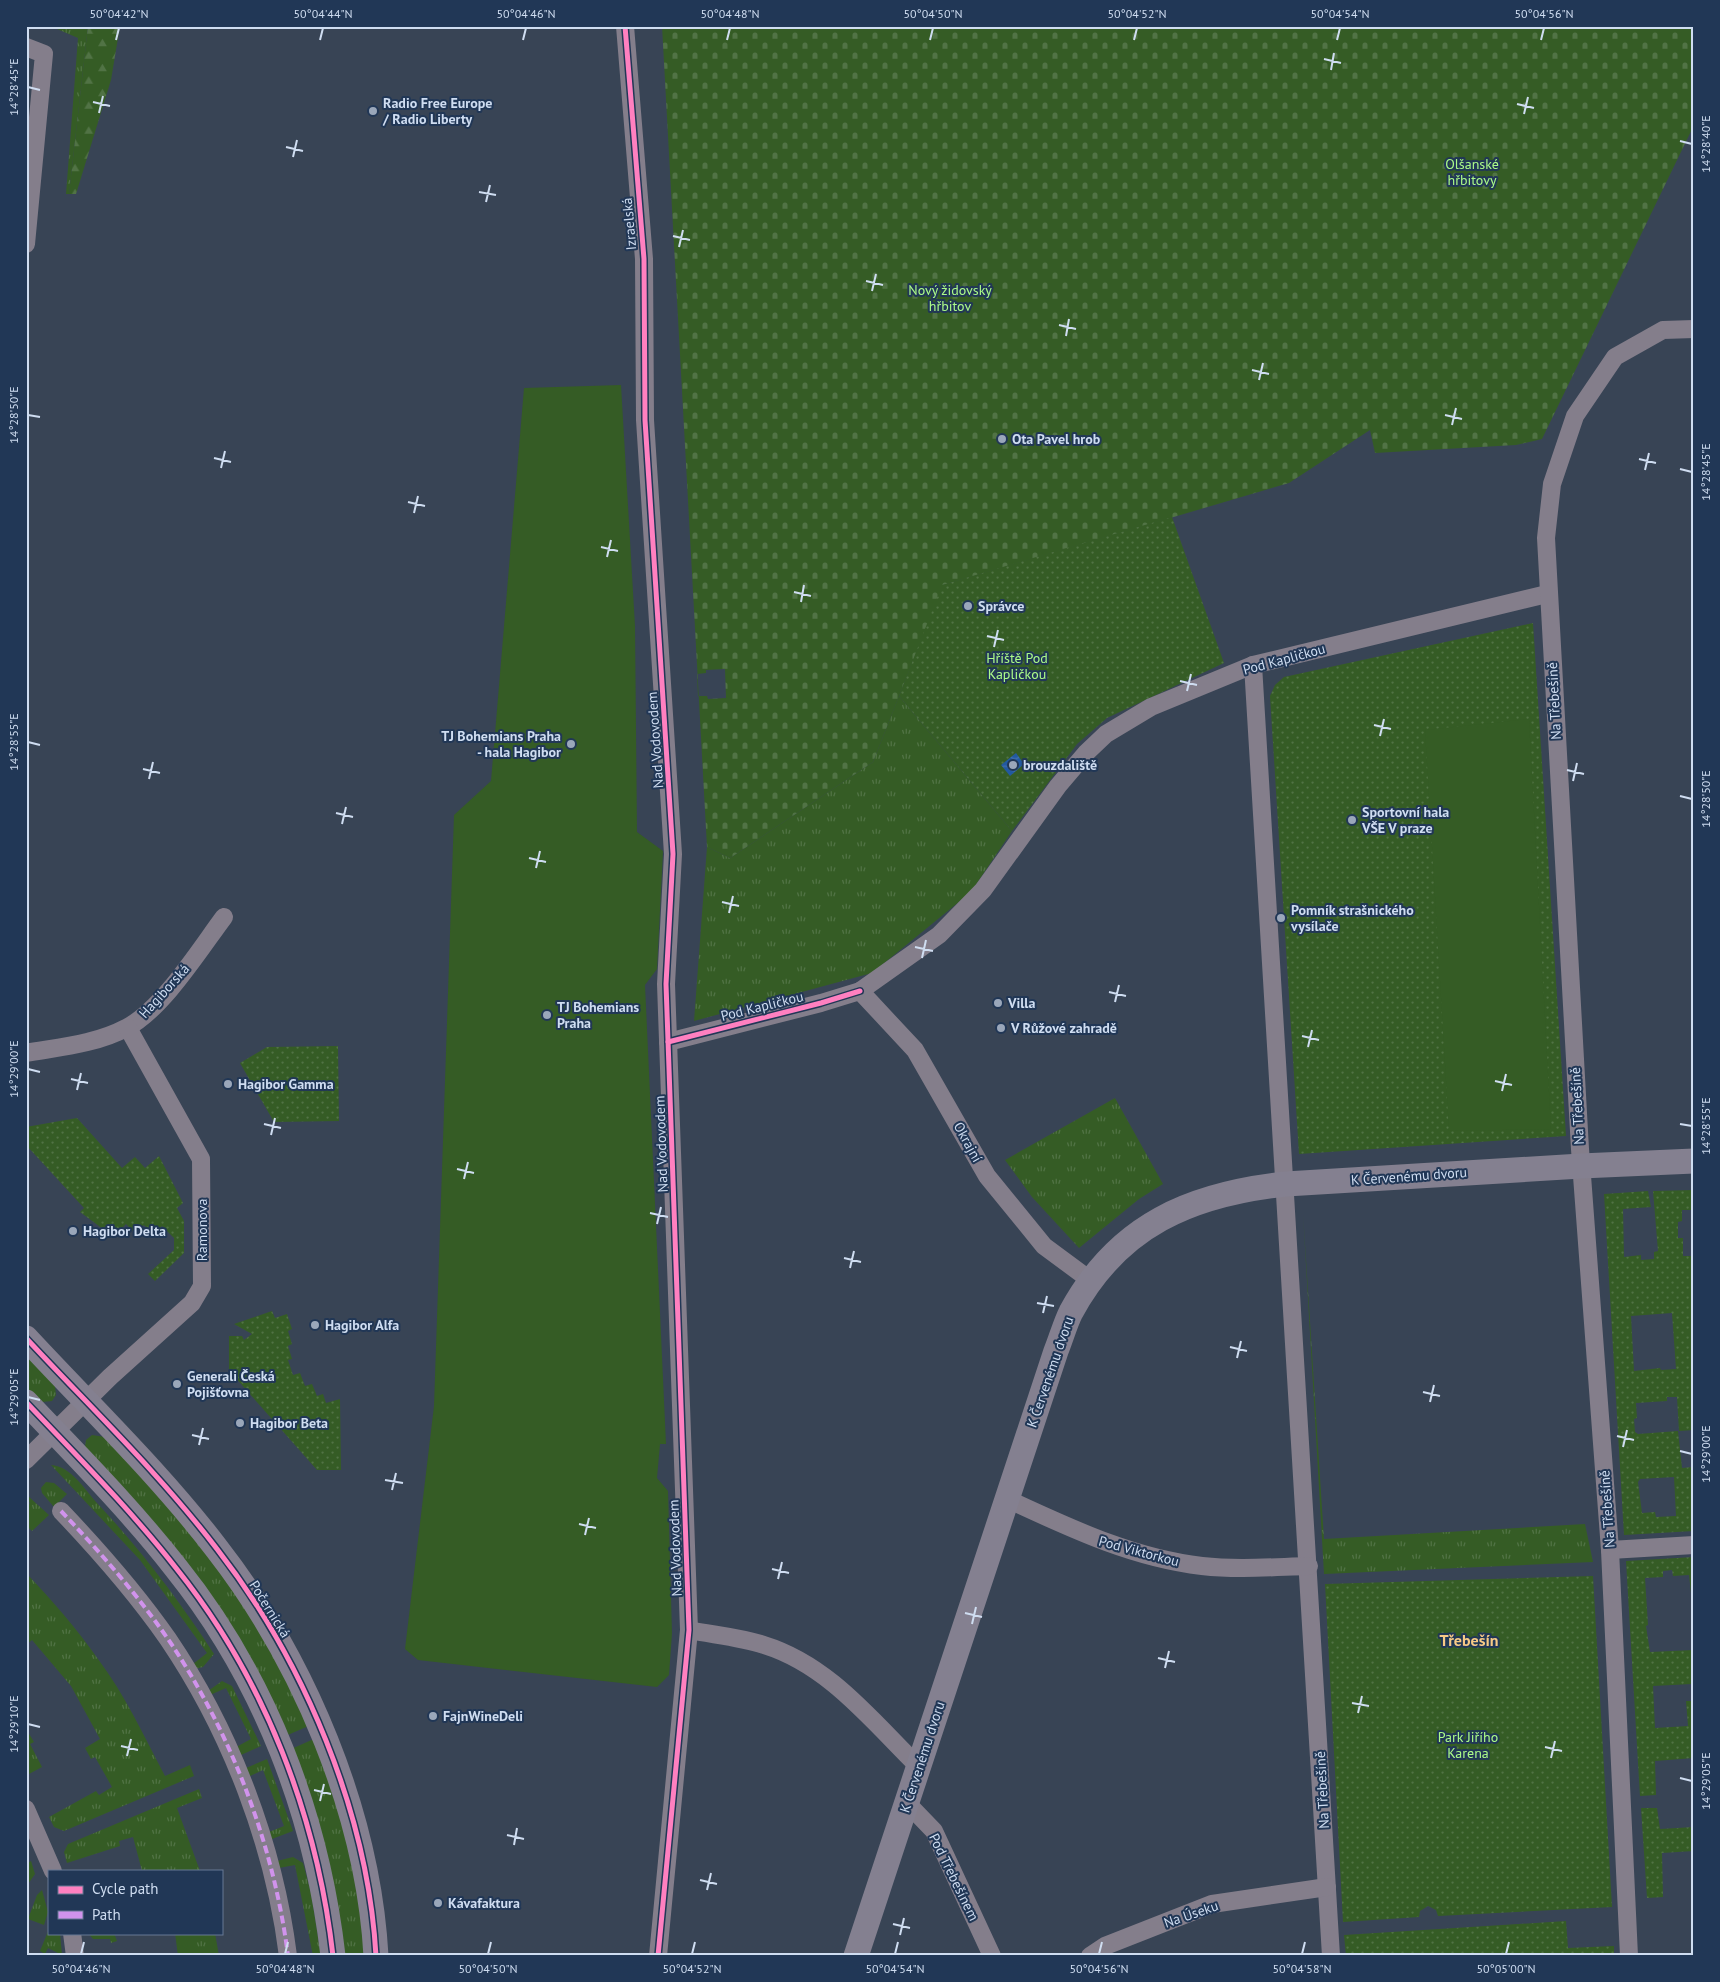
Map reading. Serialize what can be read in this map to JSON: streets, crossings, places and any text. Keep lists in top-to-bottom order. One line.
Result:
{"streets":{"street":["Izraelská","Pod Kapličkou","Na Třebešíně","Nad Vodovodem","Hagiborská","Okrajní","K Červenému dvoru","Ramonova","Pod Viktorkou","Počernická","Pod Třebešínem","Na Úseku"]},"crossings":[["Izraelská","Nad Vodovodem"],["Pod Kapličkou","Na Třebešíně"],["Pod Kapličkou","Nad Vodovodem"],["Pod Kapličkou","Okrajní"],["Na Třebešíně","K Červenému dvoru"],["Na Třebešíně","Pod Viktorkou"],["Na Třebešíně","Na Úseku"],["Hagiborská","Ramonova"],["Okrajní","K Červenému dvoru"],["K Červenému dvoru","Pod Viktorkou"],["K Červenému dvoru","Pod Třebešínem"],["Ramonova","Počernická"]],"districts":["Třebešín"],"parks":["Olšanské hřbitovy","Nový židovský hřbitov","Hříště Pod Kapličkou","Park Jiřího Karena"],"places":["Radio Free Europe / Radio Liberty","Ota Pavel hrob","Správce","TJ Bohemians Praha - hala Hagibor","brouzdaliště","Sportovní hala VŠE V praze","Pomník strašnického vysílače","Villa","TJ Bohemians Praha","V Růžové zahradě","Hagibor Gamma","Hagibor Delta","Hagibor Alfa","Generali Česká Pojišťovna","Hagibor Beta","FajnWineDeli","Kávafaktura"],"legend":["Cycle path","Path"],"coordinates":["50°04'42\"N","50°04'44\"N","50°04'46\"N","50°04'48\"N","50°04'50\"N","50°04'52\"N","50°04'54\"N","50°04'56\"N","14°28'45\"E","14°28'40\"E","14°28'50\"E","14°28'55\"E","14°29'00\"E","14°29'05\"E","14°29'10\"E","50°04'58\"N","50°05'00\"N"]}
